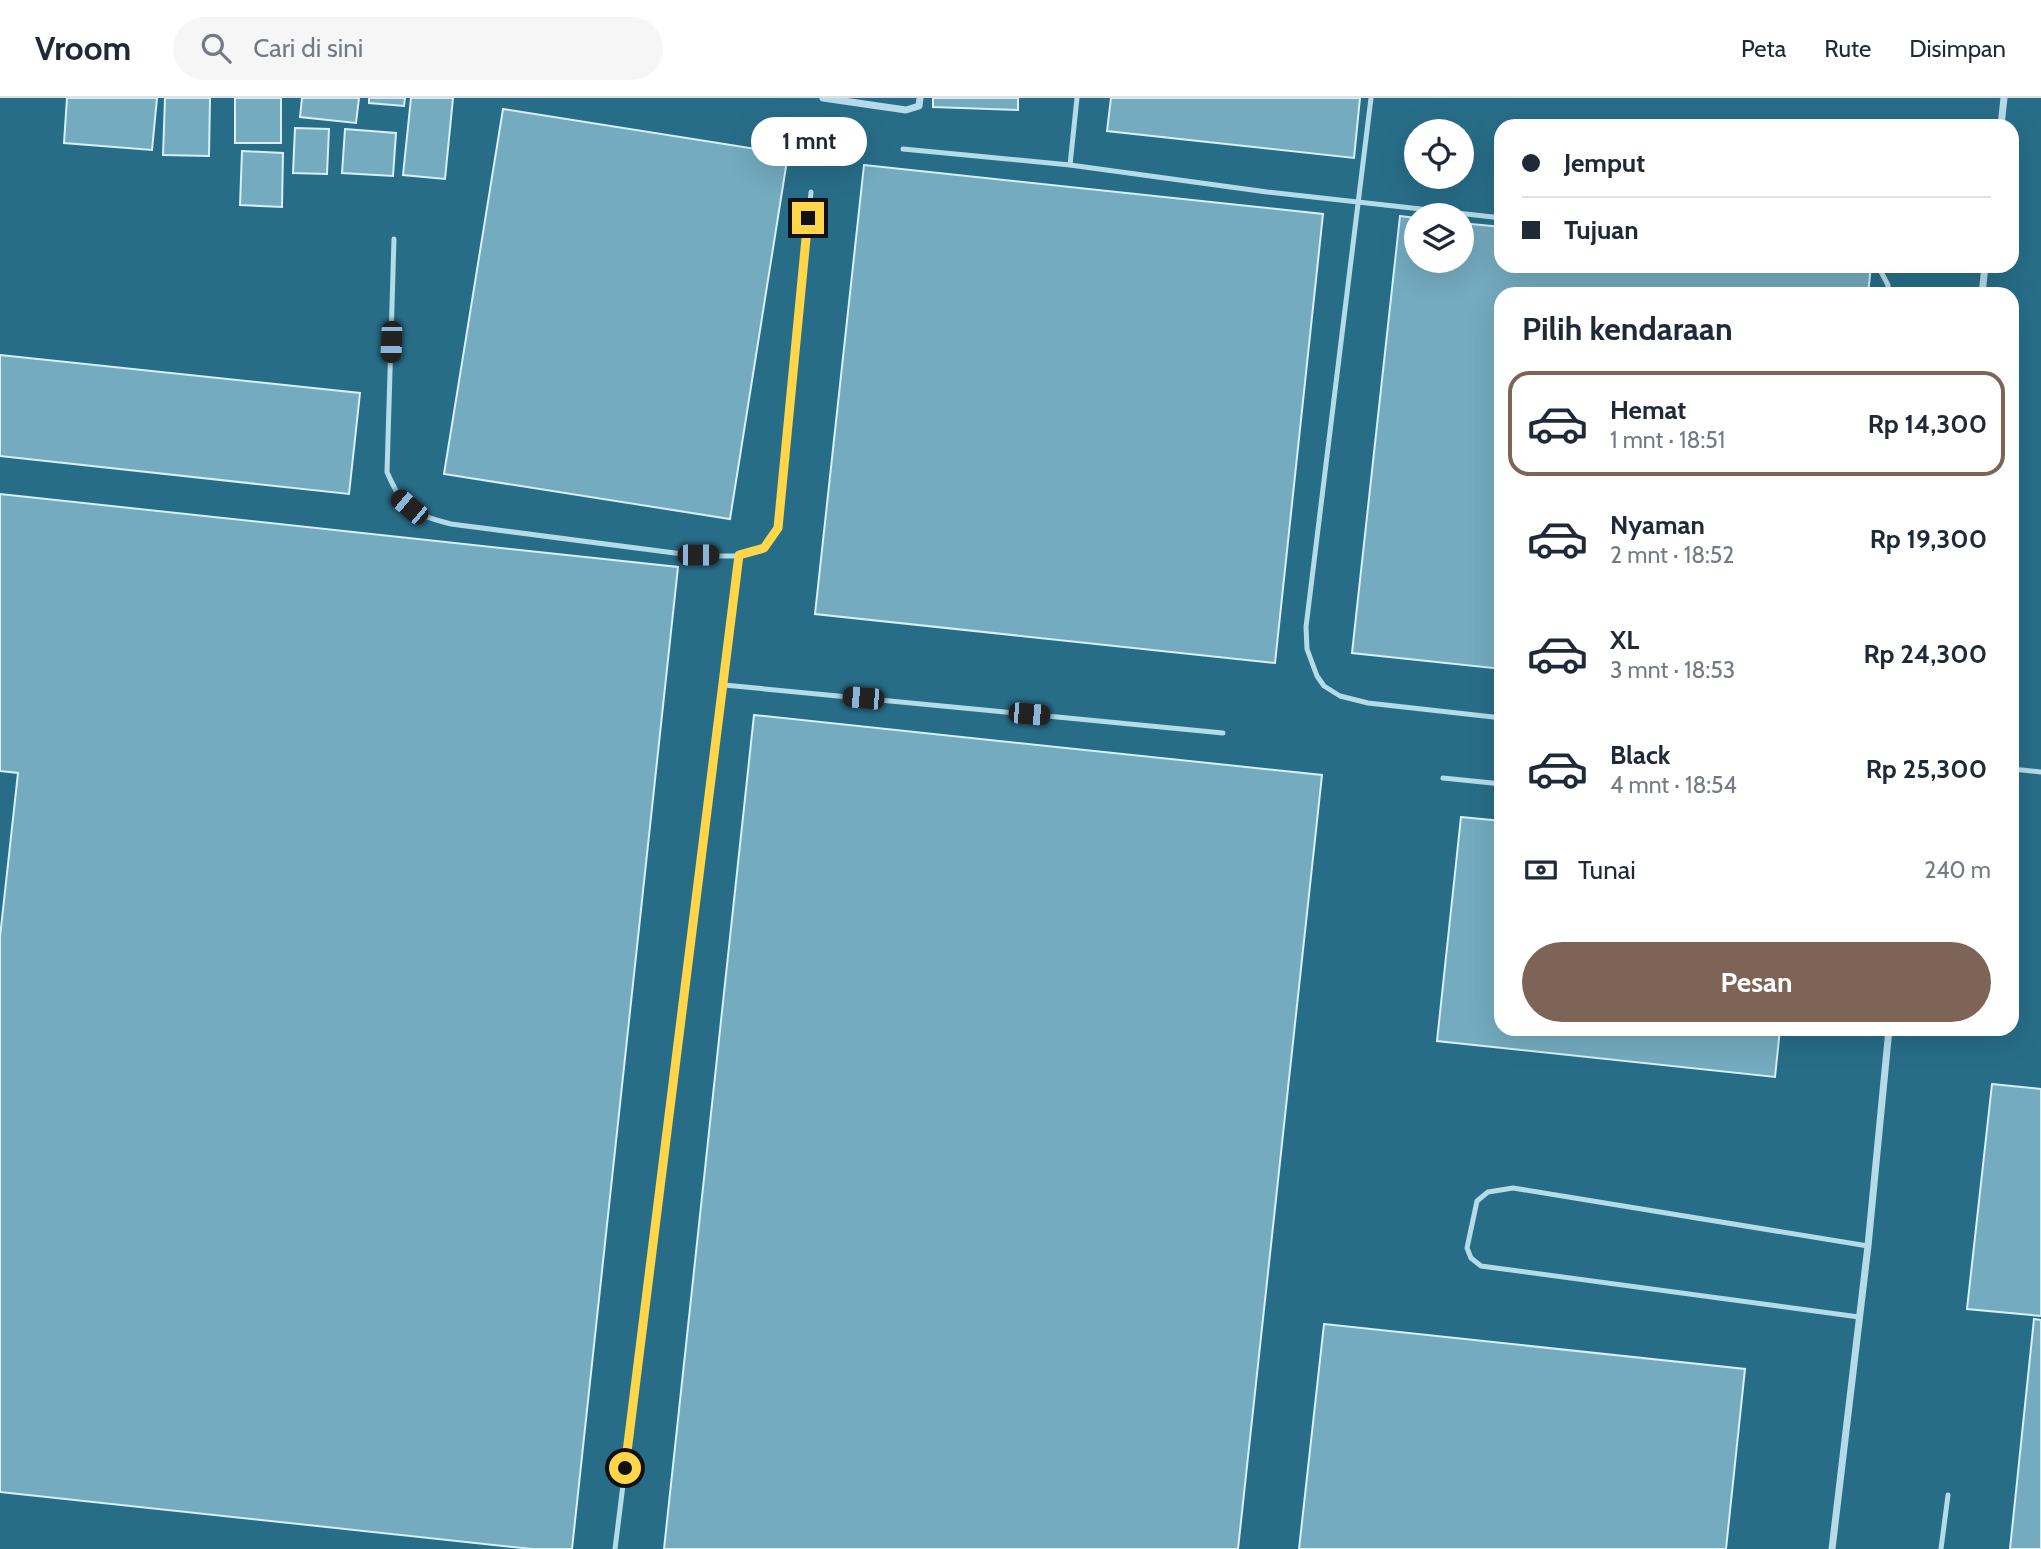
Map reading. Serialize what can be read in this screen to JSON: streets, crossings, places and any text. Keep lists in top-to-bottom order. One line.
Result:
{"page":{"header":"Vroom","search":"Cari di sini","nav":["Peta","Rute","Disimpan"],"bubble":"1 mnt","banner":["Jemput","Tujuan"],"heading":"Pilih kendaraan","list":[{"name":"Hemat","note":"1 mnt · 18:51","value":"Rp 14,300"},{"name":"Nyaman","note":"2 mnt · 18:52","value":"Rp 19,300"},{"name":"XL","note":"3 mnt · 18:53","value":"Rp 24,300"},{"name":"Black","note":"4 mnt · 18:54","value":"Rp 25,300"}],"pay":["Tunai","240 m"],"buttons":"Pesan"}}
